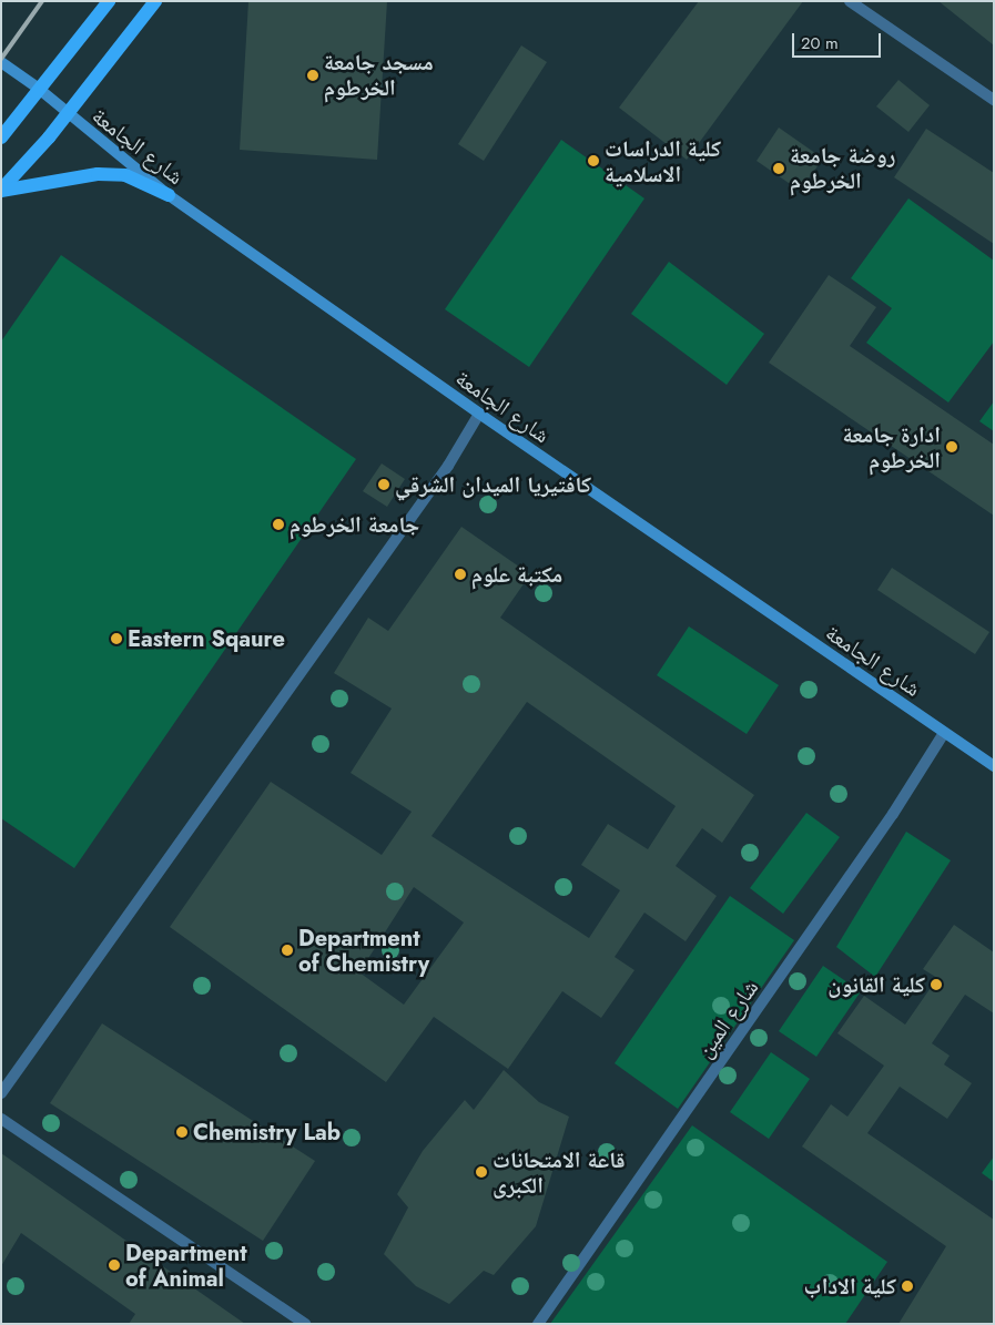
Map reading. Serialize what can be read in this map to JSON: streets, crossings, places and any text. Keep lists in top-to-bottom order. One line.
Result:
{"streets":{"main road":["شارع الجامعة"],"street":["شارع المين"]},"crossings":[["شارع الجامعة","شارع المين"]],"places":["مسجد جامعة الخرطوم","كلية الدراسات الاسلامية","روضة جامعة الخرطوم","ادارة جامعة الخرطوم","كافتيريا الميدان الشرقي","جامعة الخرطوم","مكتبة علوم","Eastern Sqaure","Department of Chemistry","كلية القانون","Chemistry Lab","قاعة الامتحانات الكبرى","Department of Animal","كلية الاداب"],"scale_bar":"20 m"}
